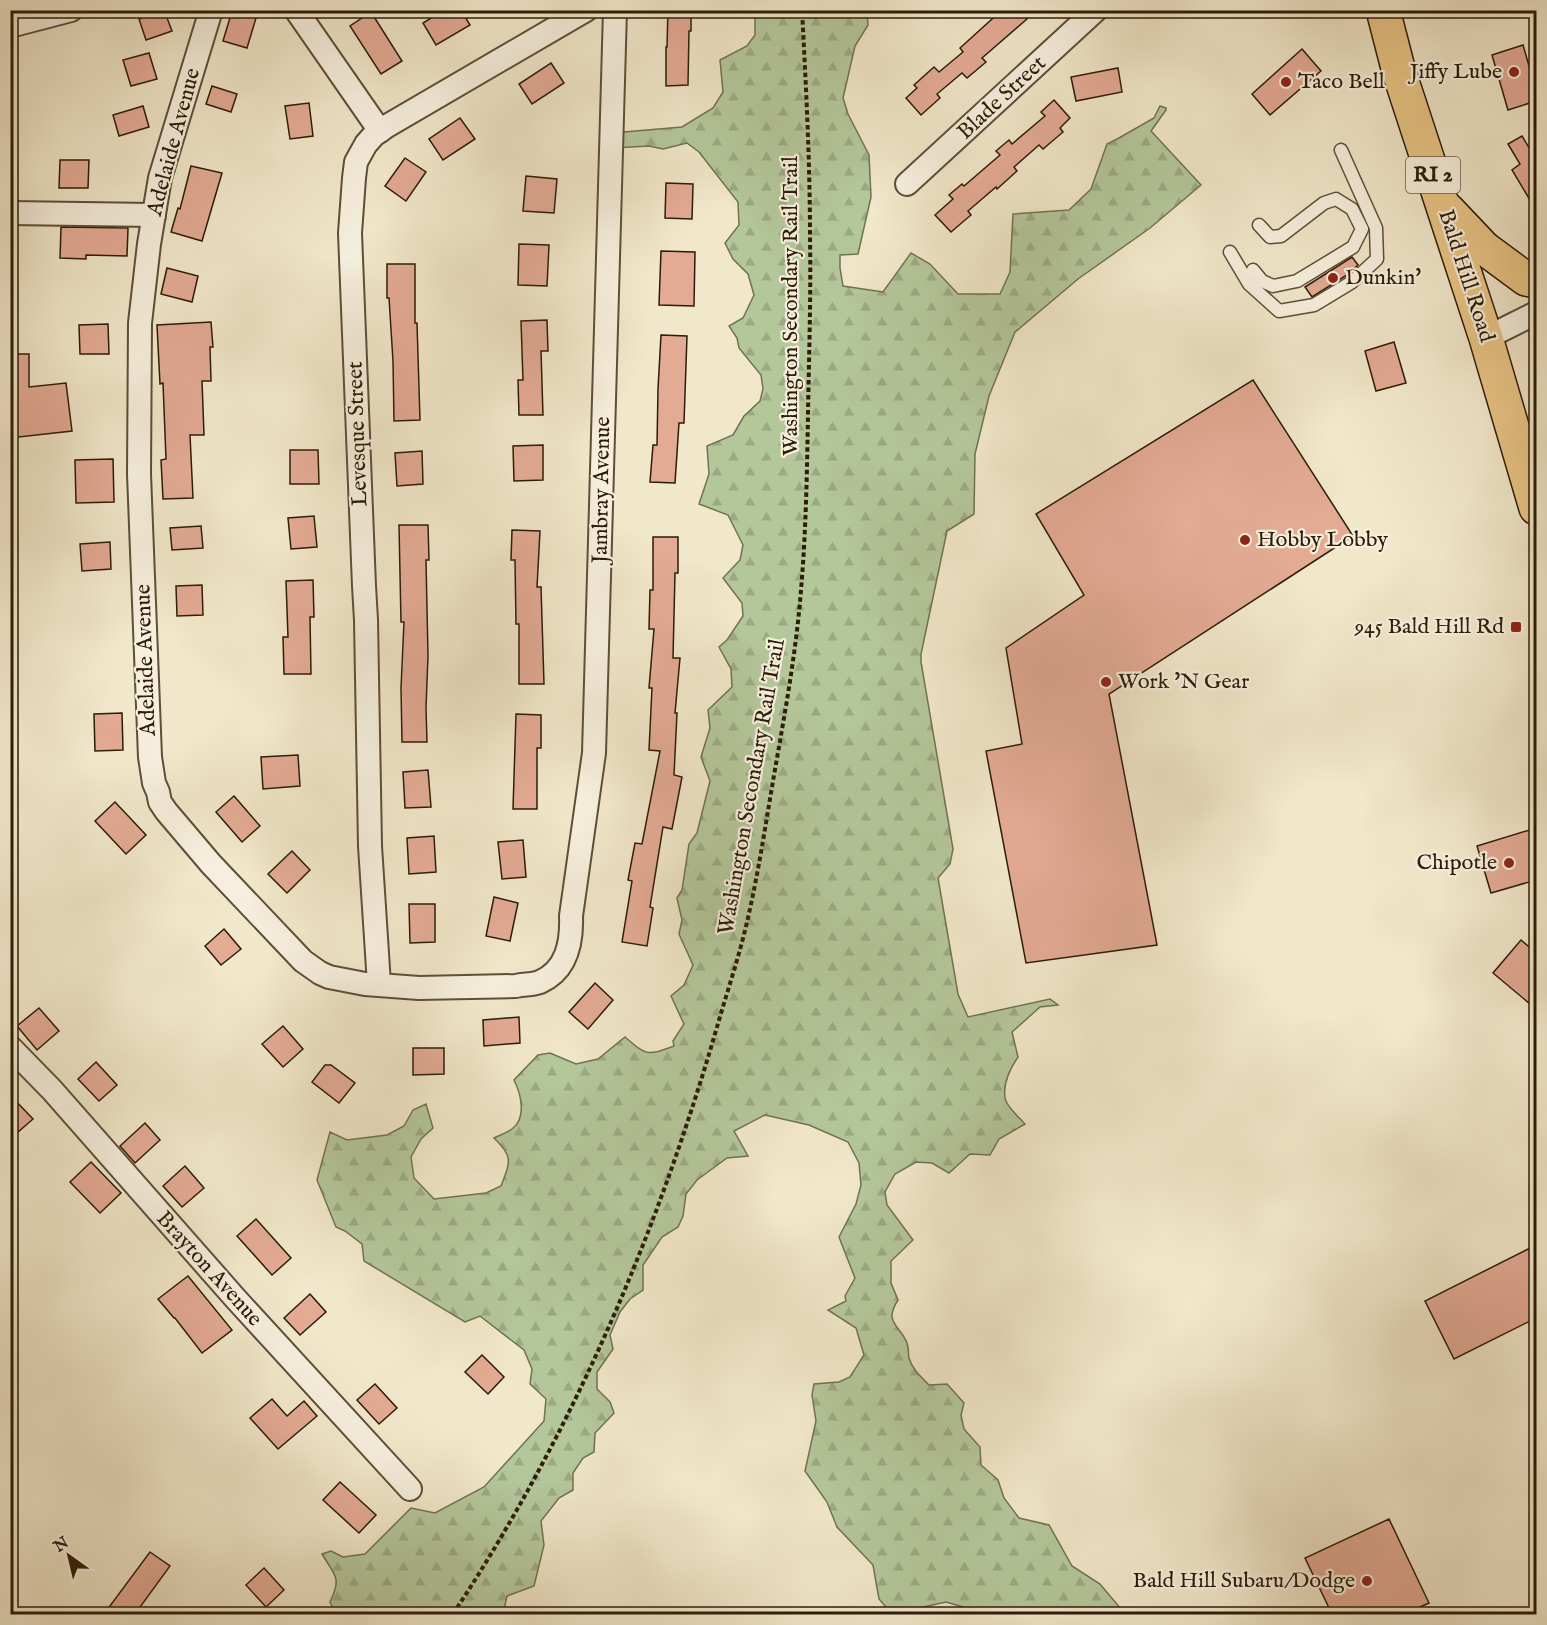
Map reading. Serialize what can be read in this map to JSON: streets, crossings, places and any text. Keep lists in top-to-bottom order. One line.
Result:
{"streets":{"main road":["RI 2","Bald Hill Road"],"street":["Blade Street","Adelaide Avenue","Levesque Street","Jambray Avenue","Brayton Avenue"],"path":["Washington Secondary Rail Trail"]},"crossings":[["Adelaide Avenue","Levesque Street"],["Adelaide Avenue","Jambray Avenue"]],"places":{"other":["Jiffy Lube","Taco Bell","Dunkin'","Hobby Lobby","Work 'N Gear","Chipotle","Bald Hill Subaru/Dodge"],"transit":["945 Bald Hill Rd"]},"north":"top left"}
